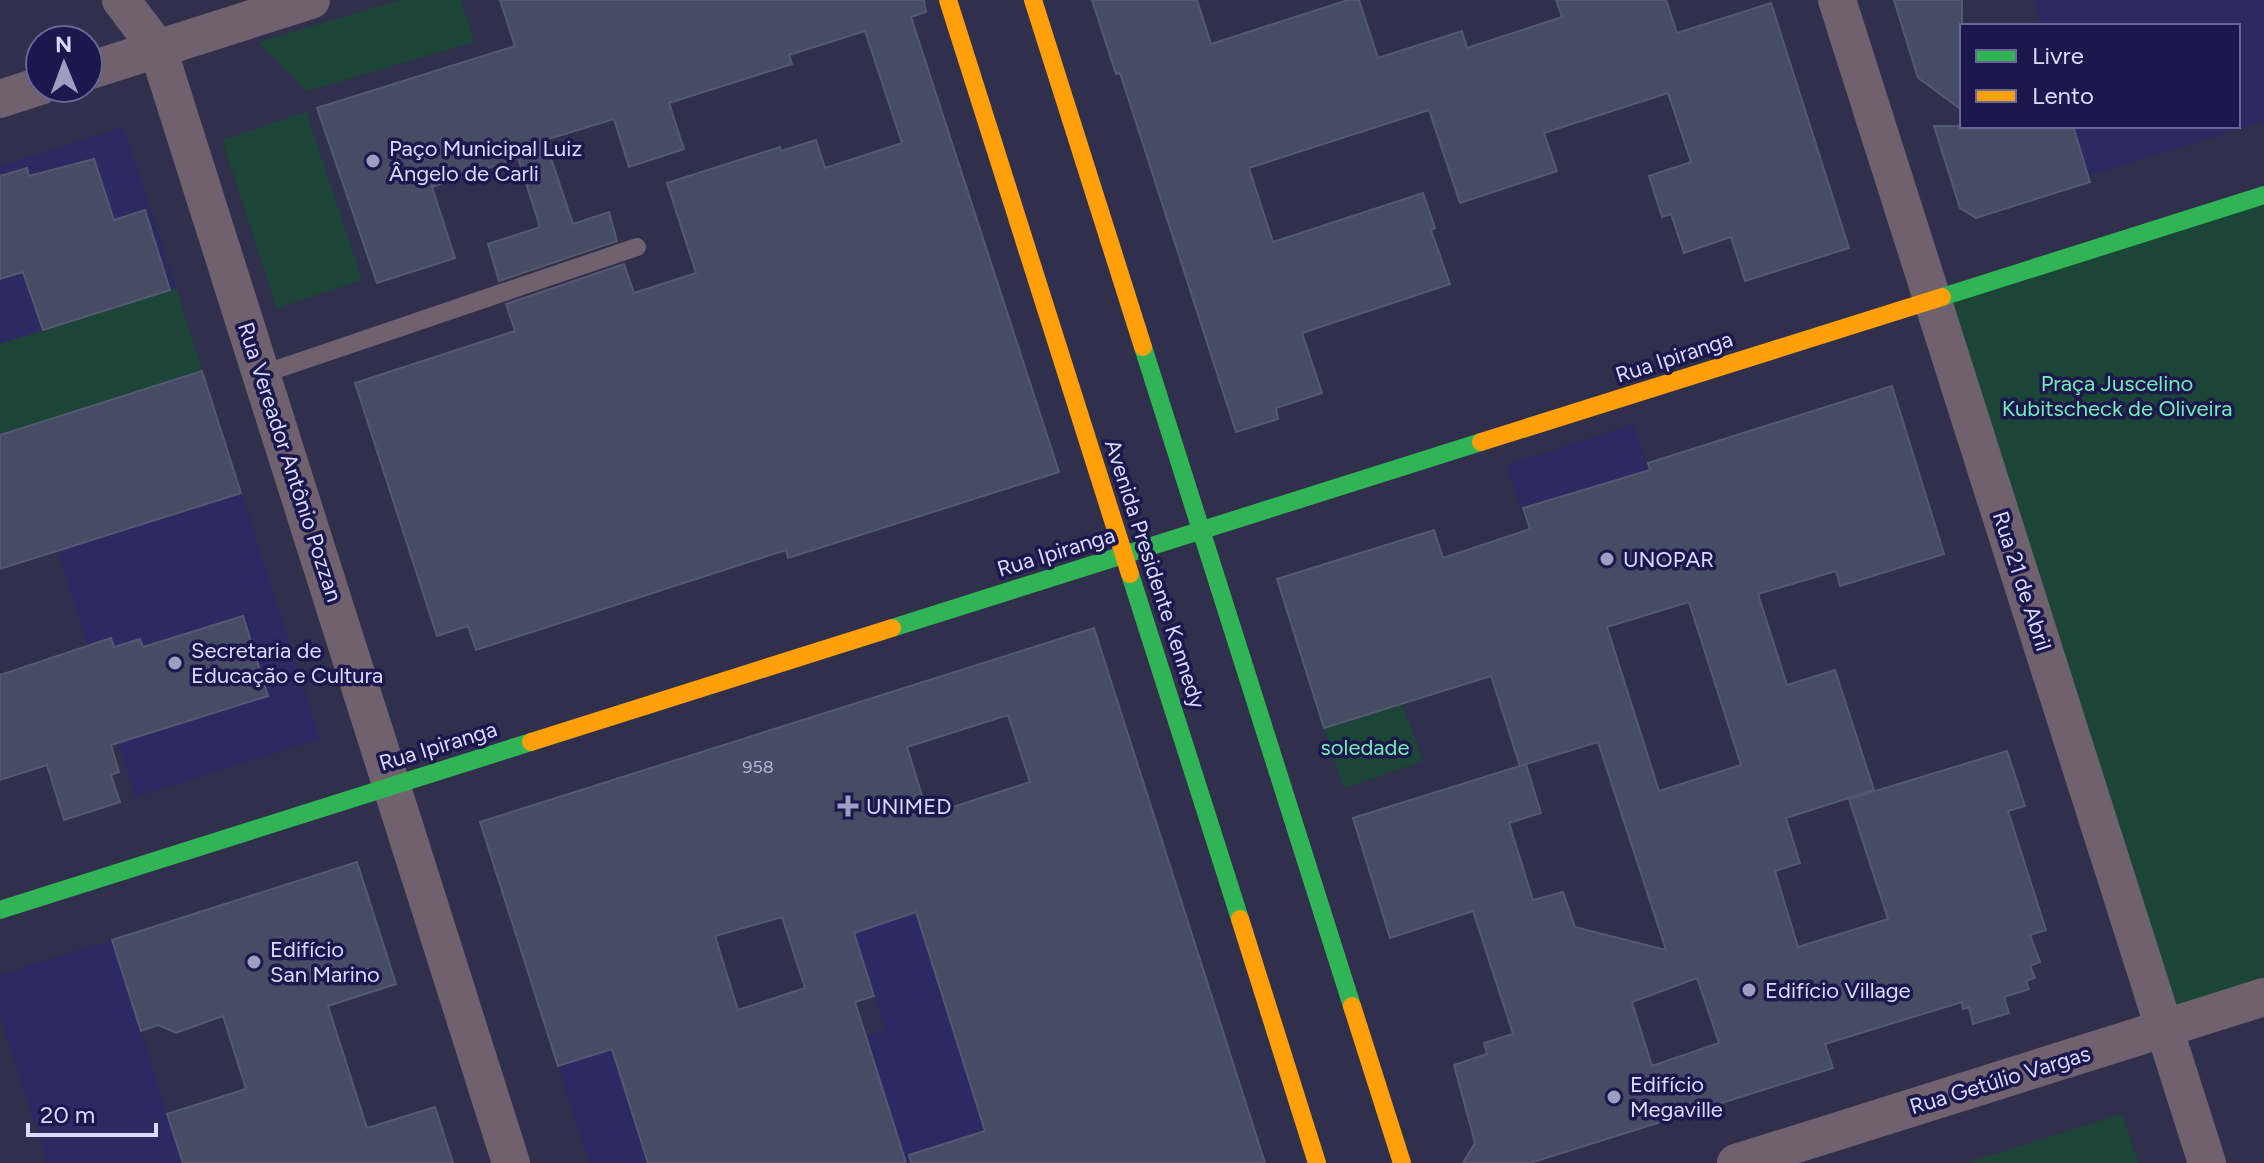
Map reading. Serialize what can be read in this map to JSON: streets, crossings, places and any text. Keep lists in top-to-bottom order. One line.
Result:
{"streets":{"main road":["Rua Ipiranga","Avenida Presidente Kennedy"],"street":["Rua Vereador Antônio Pozzan","Rua 21 de Abril","Rua Getúlio Vargas"]},"crossings":[["Rua Ipiranga","Rua Vereador Antônio Pozzan"],["Rua Ipiranga","Avenida Presidente Kennedy"],["Rua Ipiranga","Rua 21 de Abril"],["Rua 21 de Abril","Rua Getúlio Vargas"]],"parks":["Praça Juscelino Kubitscheck de Oliveira","soledade"],"places":{"other":["Paço Municipal Luiz Ângelo de Carli","UNOPAR","Secretaria de Educação e Cultura","Edifício San Marino","Edifício Village","Edifício Megaville"],"health":["UNIMED"]},"house_numbers":["958"],"legend":["Livre","Lento"],"scale_bar":"20 m","north":"top"}
